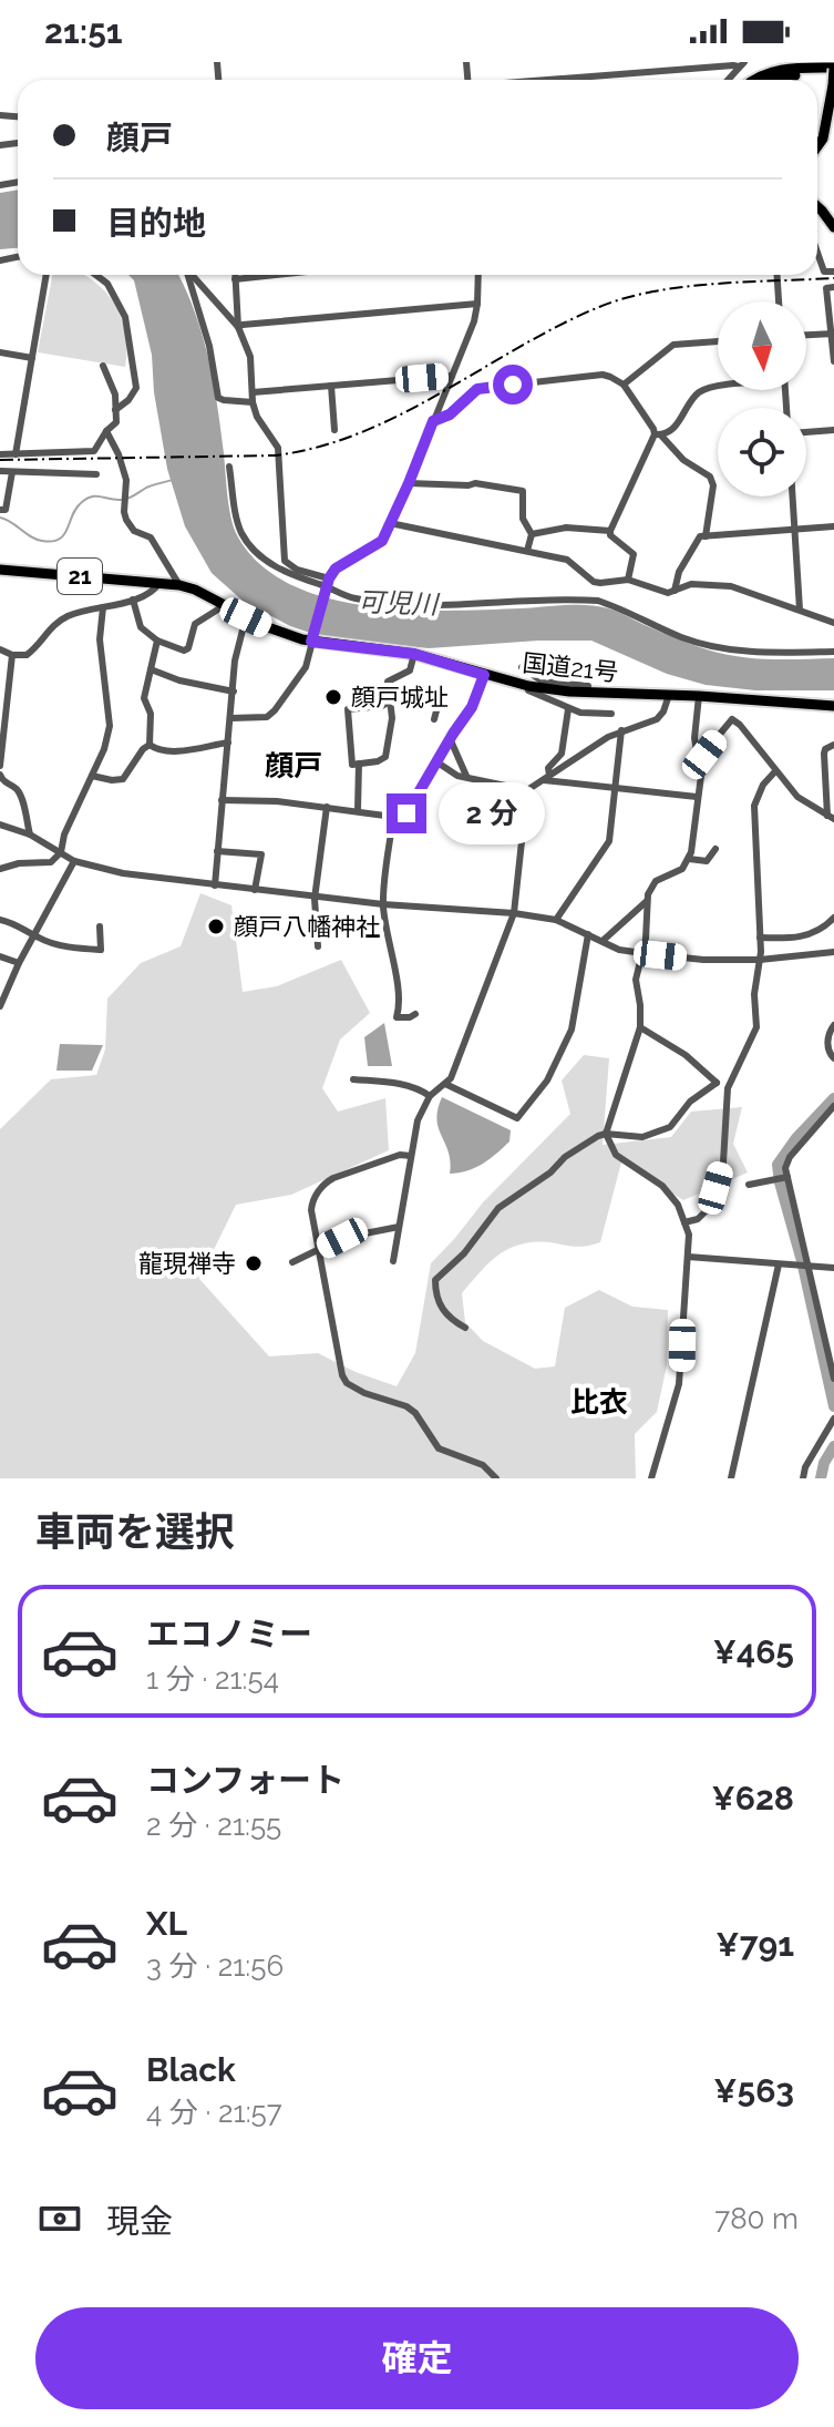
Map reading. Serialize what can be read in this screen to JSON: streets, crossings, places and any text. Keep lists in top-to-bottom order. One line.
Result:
{"streets":{"highway":["21","国道21号"]},"districts":["顔戸","比衣"],"water":["可児川"],"places":["顔戸城址","顔戸八幡神社","龍現禅寺"],"north":"bottom","page":{"status":"21:51","banner":["顔戸","目的地"],"bubble":"2 分","heading":"車両を選択","list":[{"name":"エコノミー","note":"1 分 · 21:54","value":"¥465"},{"name":"コンフォート","note":"2 分 · 21:55","value":"¥628"},{"name":"XL","note":"3 分 · 21:56","value":"¥791"},{"name":"Black","note":"4 分 · 21:57","value":"¥563"}],"pay":["現金","780 m"],"buttons":"確定"}}
